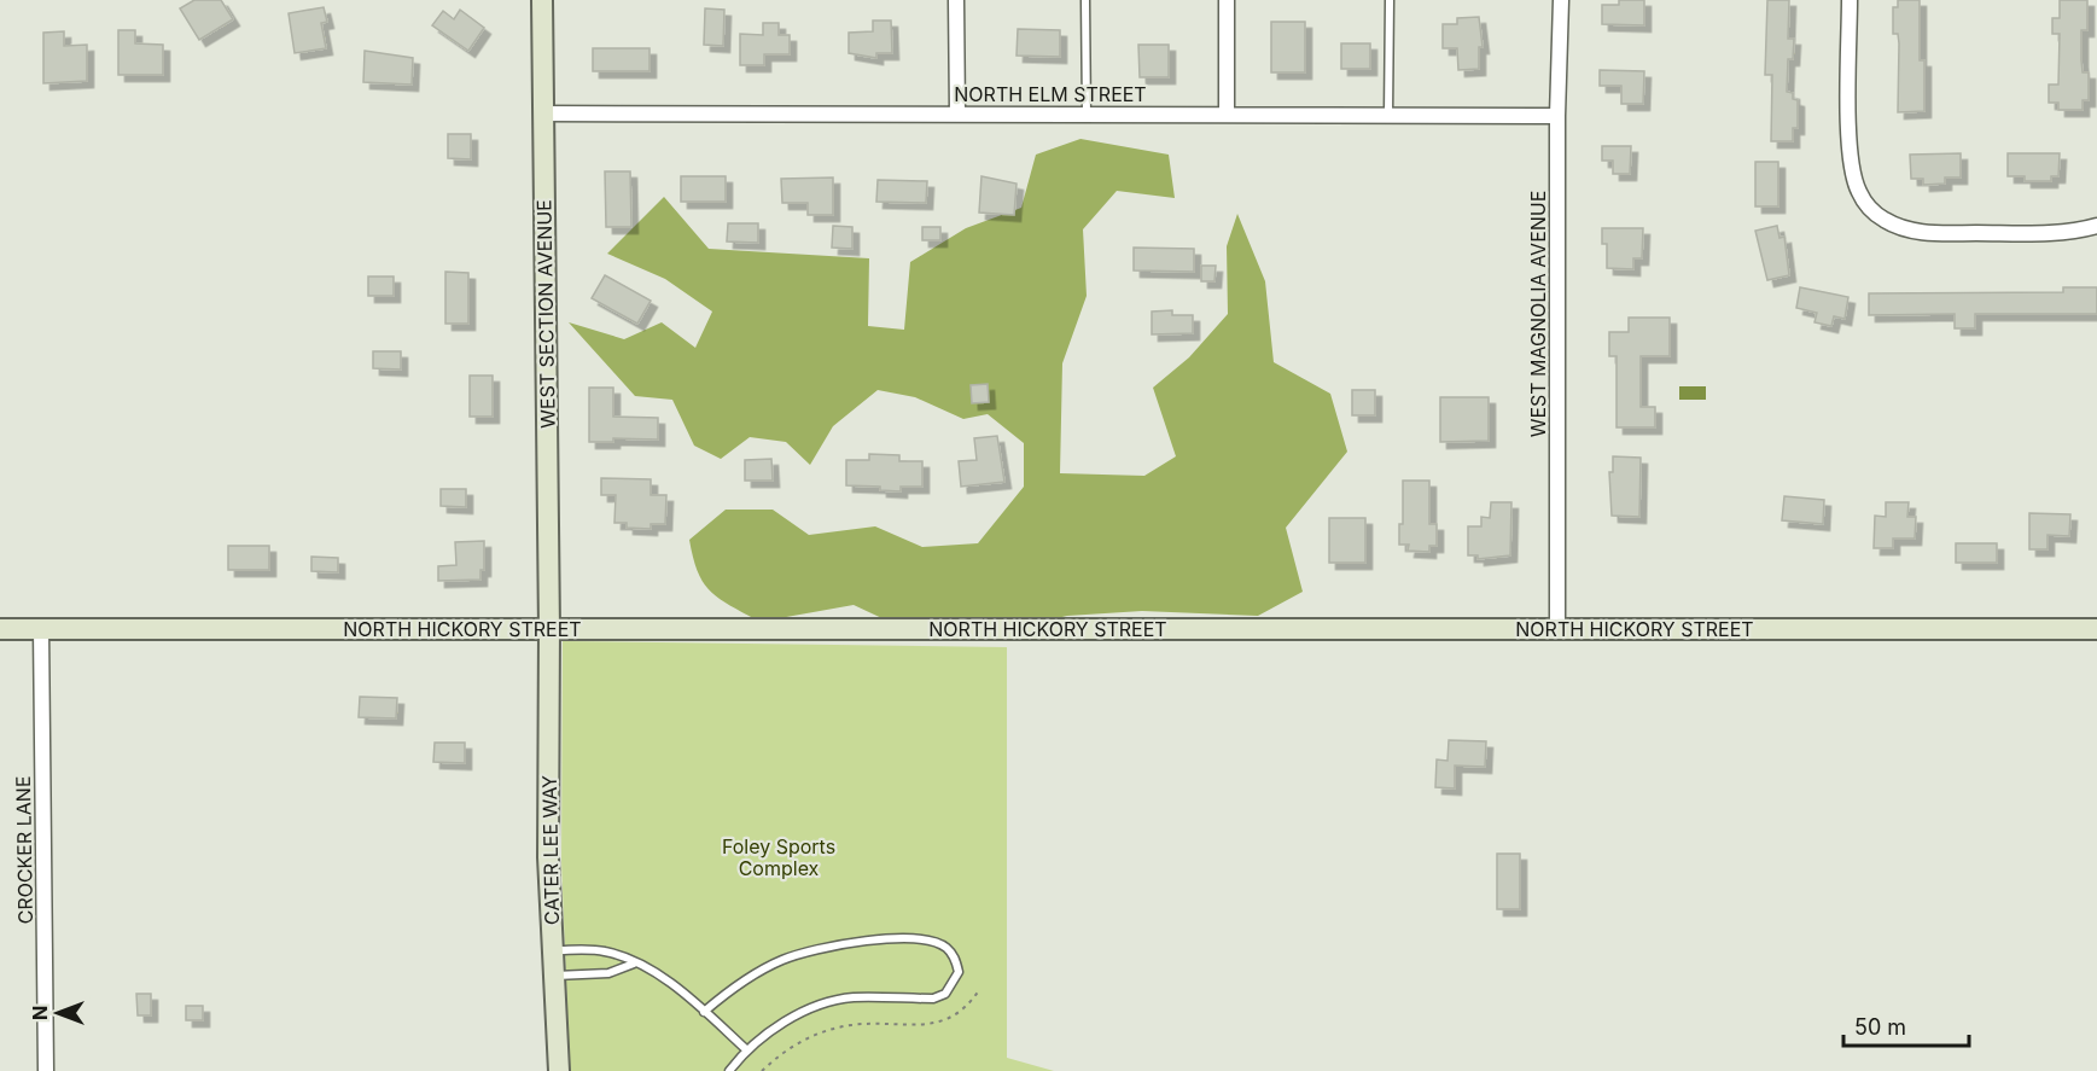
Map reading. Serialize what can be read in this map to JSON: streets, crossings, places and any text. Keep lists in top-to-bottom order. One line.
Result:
{"streets":{"street":["NORTH ELM STREET","WEST SECTION AVENUE","WEST MAGNOLIA AVENUE","NORTH HICKORY STREET","CROCKER LANE","CATER LEE WAY"]},"crossings":[["NORTH ELM STREET","WEST SECTION AVENUE"],["NORTH ELM STREET","WEST MAGNOLIA AVENUE"],["WEST SECTION AVENUE","NORTH HICKORY STREET"],["WEST SECTION AVENUE","CATER LEE WAY"],["WEST MAGNOLIA AVENUE","NORTH HICKORY STREET"],["NORTH HICKORY STREET","CROCKER LANE"],["NORTH HICKORY STREET","CATER LEE WAY"]],"parks":["Foley Sports Complex"],"scale_bar":"50 m","north":"left"}
